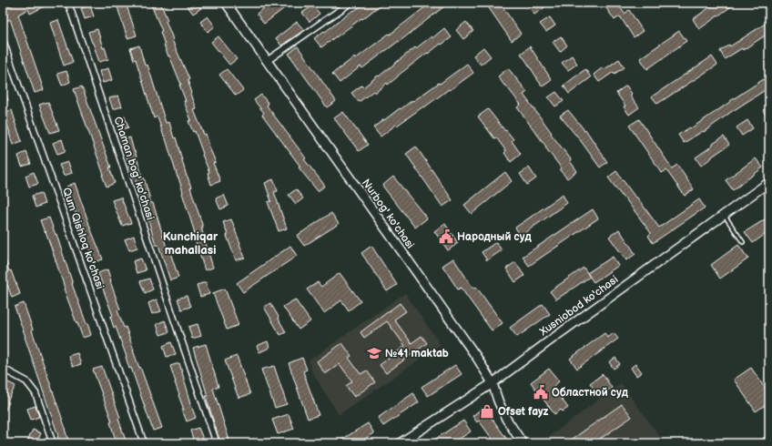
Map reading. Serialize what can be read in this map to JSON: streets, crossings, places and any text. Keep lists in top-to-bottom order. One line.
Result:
{"streets":{"street":["Chaman bog' ko'chasi","Nurbog' ko'chasi","Qum Qishloq ko'chasi","Xusniobod ko'chasi"]},"crossings":[["Nurbog' ko'chasi","Xusniobod ko'chasi"]],"districts":["Kunchiqar mahallasi"],"places":{"public building":["Народный суд","Областной суд"],"school or university":["№41 maktab"],"shop":["Ofset fayz"]}}
